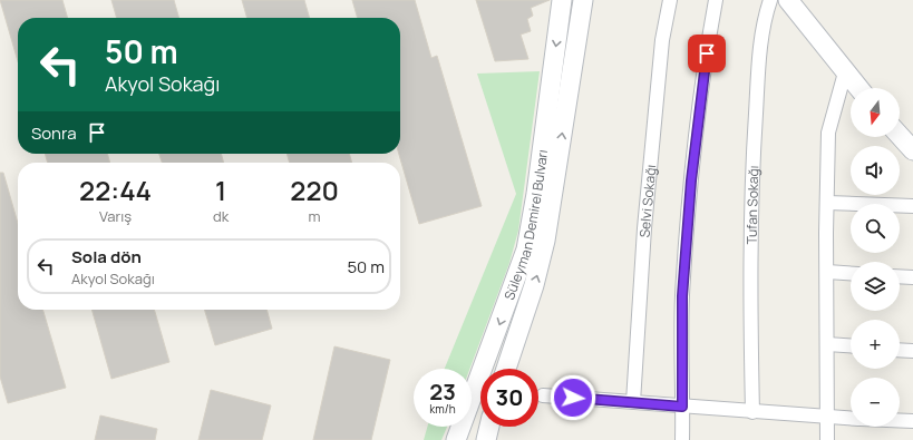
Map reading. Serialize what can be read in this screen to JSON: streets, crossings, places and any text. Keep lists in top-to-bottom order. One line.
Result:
{"streets":{"main road":["Süleyman Demirel Bulvarı"],"street":["Selvi Sokağı","Tufan Sokağı"]},"north":"bottom","page":{"turn":["50 m","Akyol Sokağı"],"map_buttons":["+","−"],"then":"Sonra","eta":["22:44","Varış","1","dk","220","m"],"list":[{"name":"Sola dön","note":"Akyol Sokağı","value":"50 m"}],"speed":"23 km/h","limit":"30"}}
